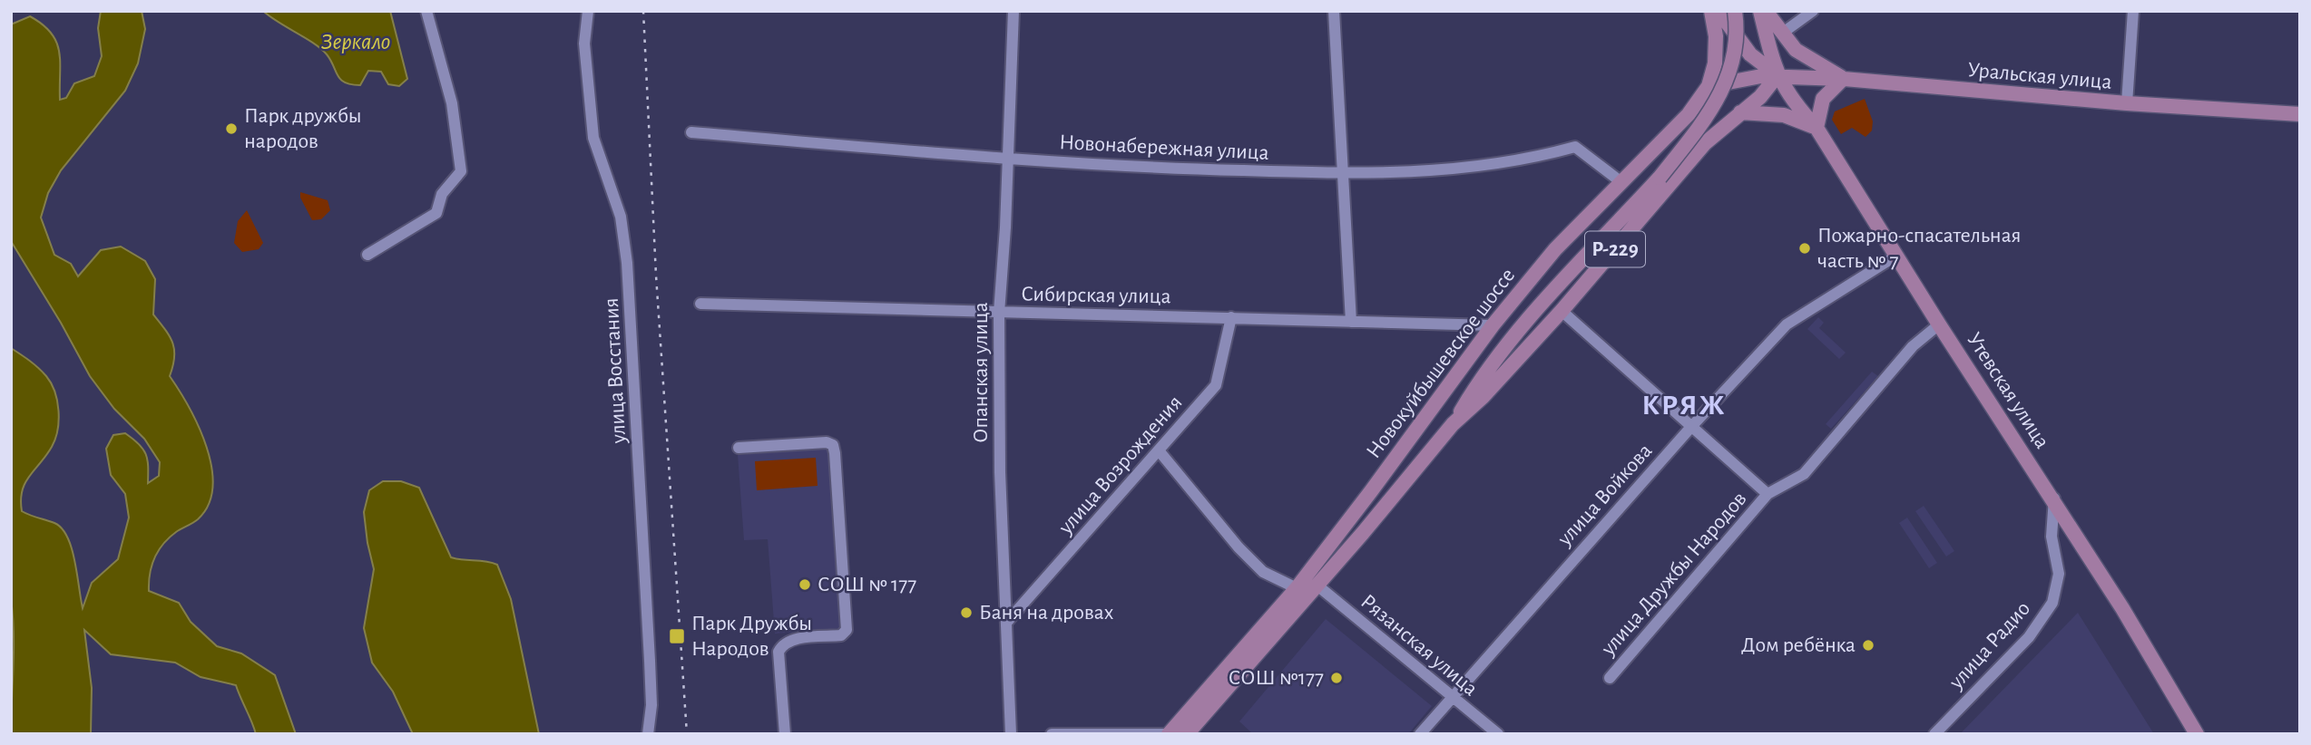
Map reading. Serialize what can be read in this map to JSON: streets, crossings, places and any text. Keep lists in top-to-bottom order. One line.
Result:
{"streets":{"main road":["Уральская улица","Р-229","Новокуйбышевское шоссе","Утевская улица"],"street":["Новонабережная улица","Сибирская улица","улица Восстания","Опанская улица","улица Возрождения","улица Войкова","улица Дружбы Народов","Рязанская улица","улица Радио"]},"crossings":[["Уральская улица","Новокуйбышевское шоссе"],["Уральская улица","Утевская улица"],["Новонабережная улица","Новокуйбышевское шоссе"],["Новонабережная улица","Опанская улица"],["Сибирская улица","Новокуйбышевское шоссе"],["Сибирская улица","Опанская улица"],["Сибирская улица","улица Возрождения"],["Новокуйбышевское шоссе","Утевская улица"],["Новокуйбышевское шоссе","улица Дружбы Народов"],["Новокуйбышевское шоссе","Рязанская улица"],["Опанская улица","улица Возрождения"],["Утевская улица","улица Войкова"],["Утевская улица","улица Дружбы Народов"],["Утевская улица","улица Радио"],["улица Войкова","улица Дружбы Народов"],["улица Войкова","Рязанская улица"]],"districts":["КРЯЖ"],"water":["Зеркало"],"places":{"other":["Парк дружбы народов","Пожарно-спасательная часть № 7","СОШ № 177","Баня на дровах","Дом ребёнка","СОШ №177"],"transit":["Парк Дружбы Народов"]}}
